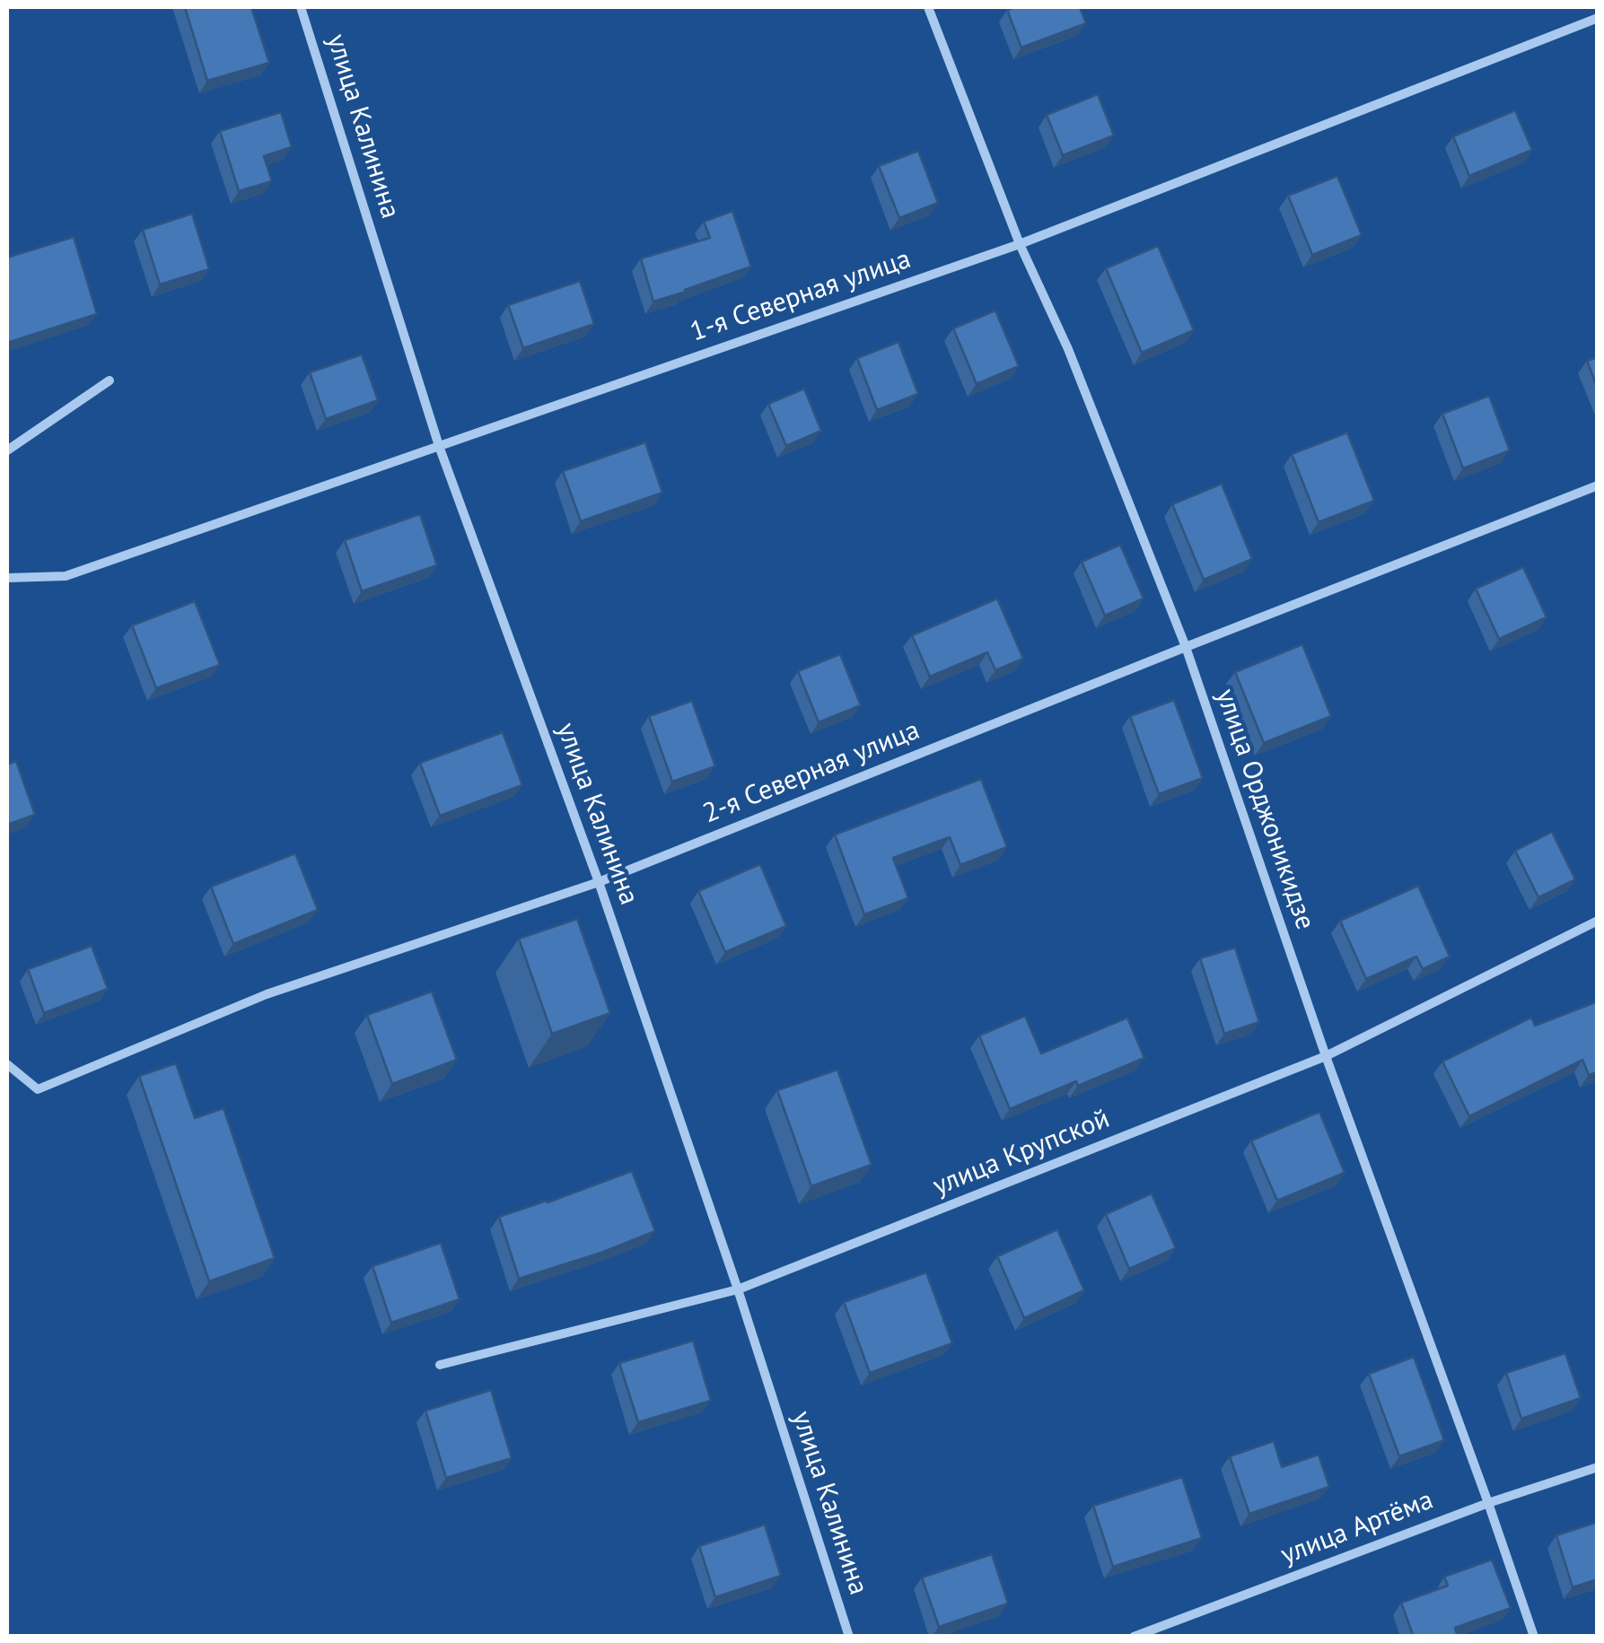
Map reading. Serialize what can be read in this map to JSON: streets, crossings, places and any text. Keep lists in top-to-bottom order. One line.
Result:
{"streets":{"street":["улица Калинина","1-я Северная улица","2-я Северная улица","улица Орджоникидзе","улица Крупской","улица Артёма"]},"crossings":[["улица Калинина","1-я Северная улица"],["улица Калинина","2-я Северная улица"],["улица Калинина","улица Крупской"],["1-я Северная улица","улица Орджоникидзе"],["2-я Северная улица","улица Орджоникидзе"],["улица Орджоникидзе","улица Крупской"],["улица Орджоникидзе","улица Артёма"]]}
